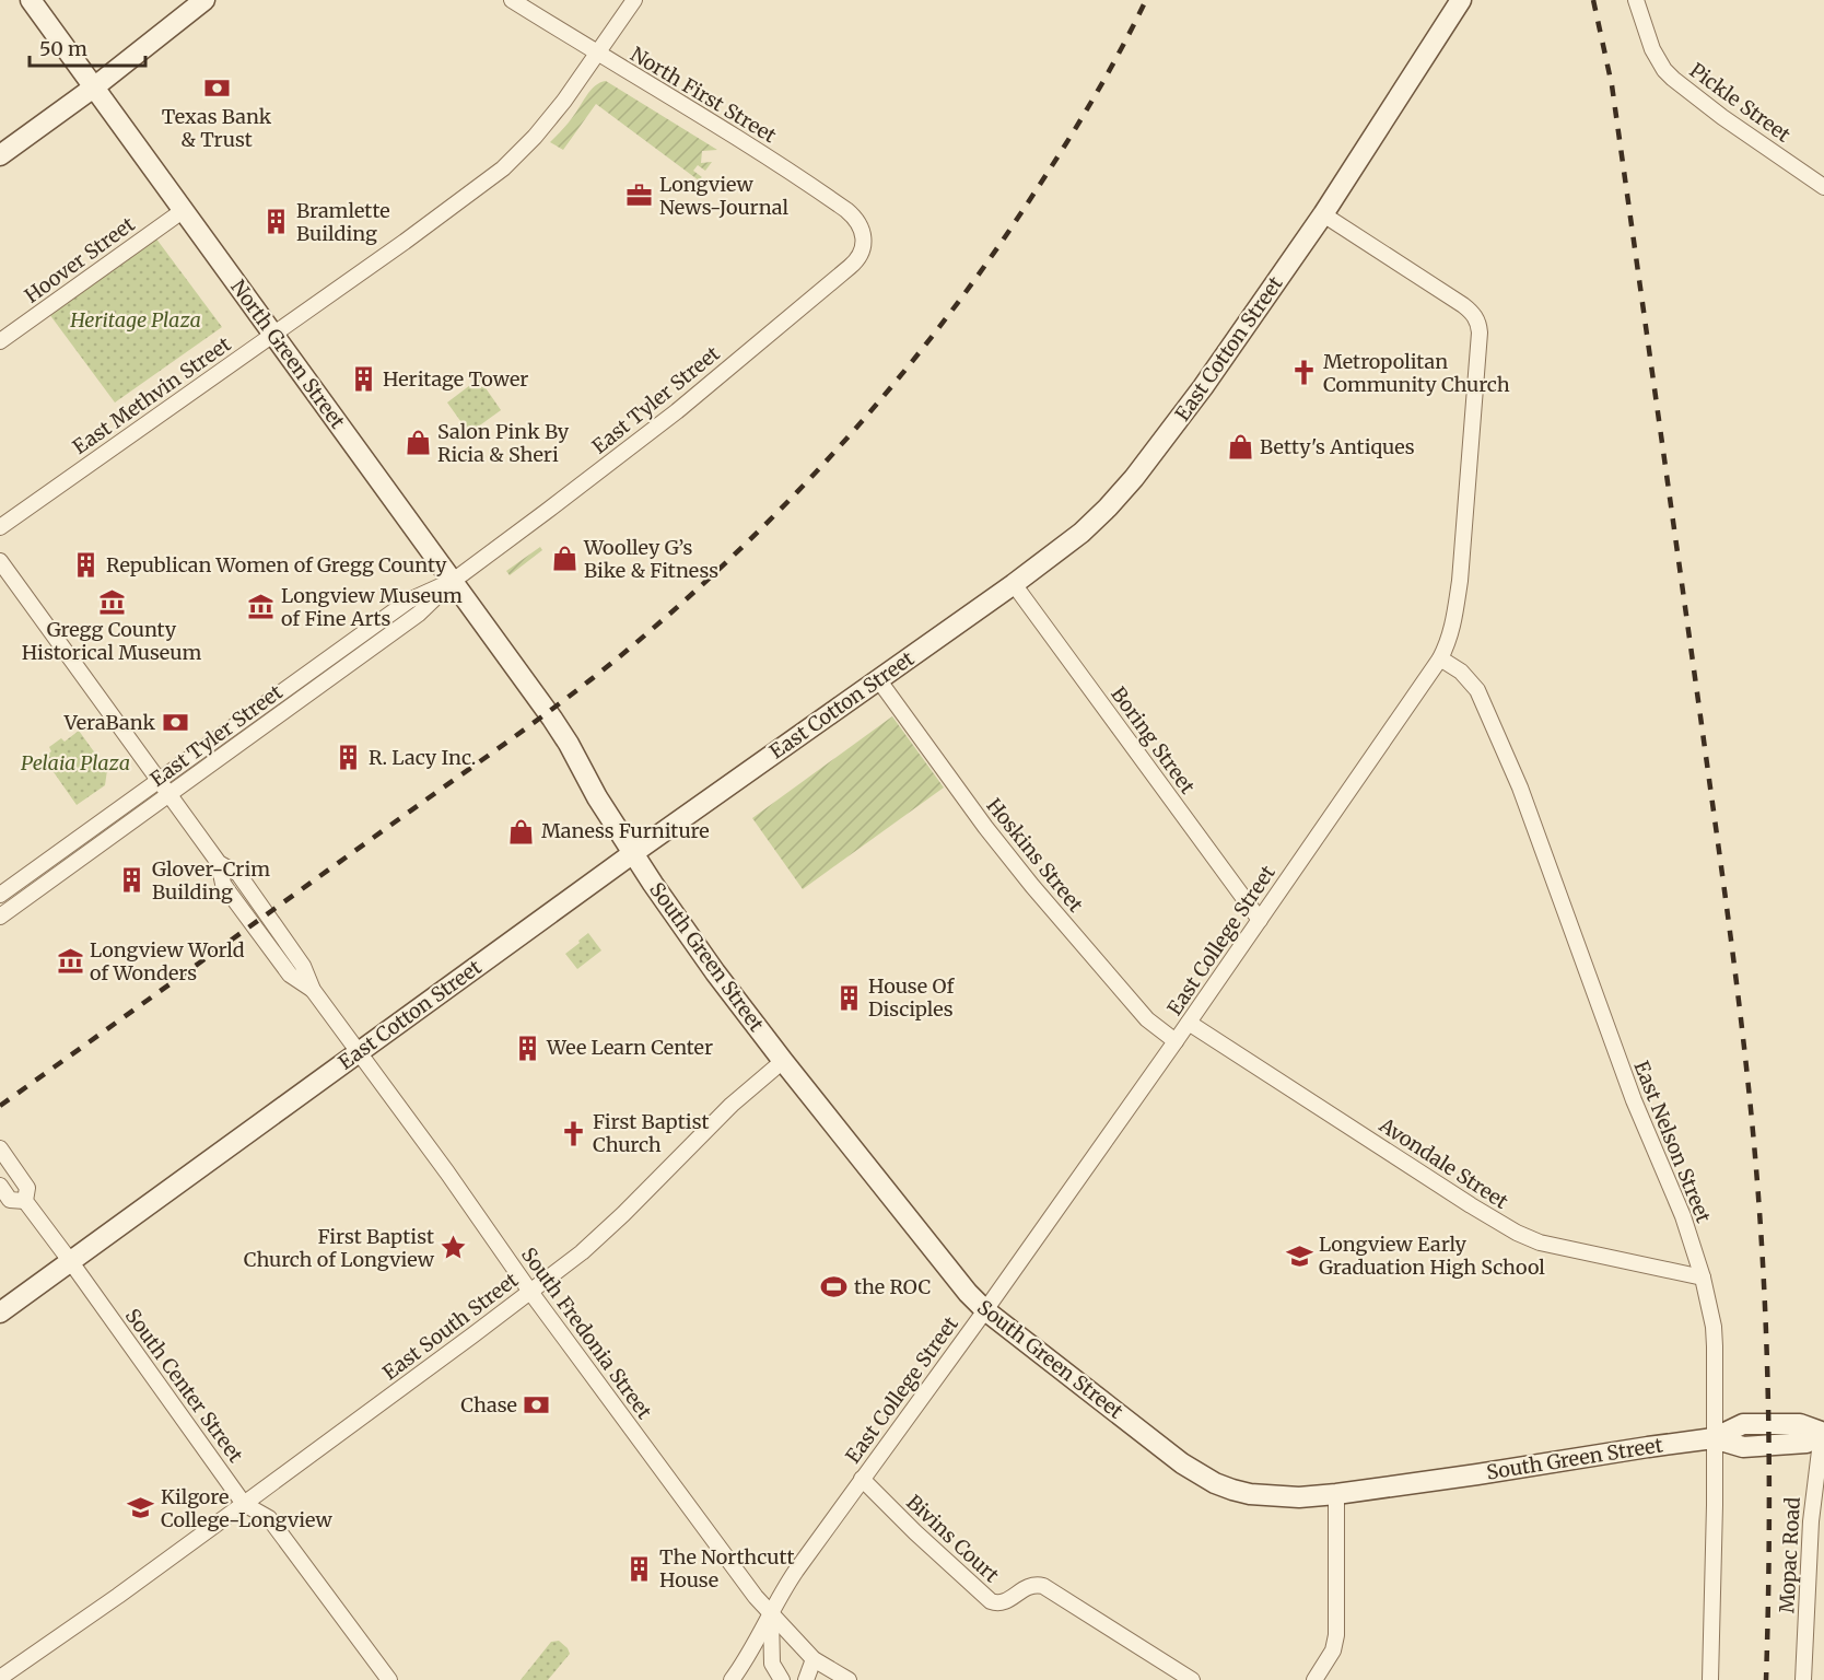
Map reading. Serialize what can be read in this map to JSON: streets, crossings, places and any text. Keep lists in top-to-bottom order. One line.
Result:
{"streets":{"street":["North First Street","Pickle Street","Hoover Street","East Cotton Street","North Green Street","East Methvin Street","East Tyler Street","Boring Street","Hoskins Street","East College Street","South Green Street","East Nelson Street","Avondale Street","East South Street","South Fredonia Street","South Center Street","Bivins Court","Mopac Road"]},"crossings":[["North First Street","East Methvin Street"],["North First Street","East Tyler Street"],["Hoover Street","North Green Street"],["East Cotton Street","Boring Street"],["East Cotton Street","Hoskins Street"],["East Cotton Street","East College Street"],["East Cotton Street","South Green Street"],["East Cotton Street","South Fredonia Street"],["East Cotton Street","South Center Street"],["North Green Street","East Methvin Street"],["North Green Street","East Tyler Street"],["North Green Street","South Green Street"],["Boring Street","East College Street"],["Hoskins Street","East College Street"],["East College Street","South Green Street"],["East College Street","East Nelson Street"],["East College Street","Avondale Street"],["East College Street","South Fredonia Street"],["East College Street","Bivins Court"],["South Green Street","East Nelson Street"],["South Green Street","East South Street"],["South Green Street","Mopac Road"],["East Nelson Street","Avondale Street"],["East South Street","South Fredonia Street"],["East South Street","South Center Street"]],"parks":["Heritage Plaza","Pelaia Plaza"],"places":{"bank":["Texas Bank & Trust","VeraBank","Chase"],"office":["Longview News-Journal"],"building":["Bramlette Building","Heritage Tower","Republican Women of Gregg County","R. Lacy Inc.","Glover-Crim Building","House Of Disciples","Wee Learn Center","The Northcutt House"],"church":["Metropolitan Community Church","First Baptist Church"],"shop":["Salon Pink By Ricia & Sheri","Betty's Antiques","Woolley G’s Bike & Fitness","Maness Furniture"],"museum":["Gregg County Historical Museum","Longview Museum of Fine Arts","Longview World of Wonders"],"place":["First Baptist Church of Longview"],"school or university":["Longview Early Graduation High School","Kilgore College-Longview"],"sports":["the ROC"]},"scale_bar":"50 m"}
